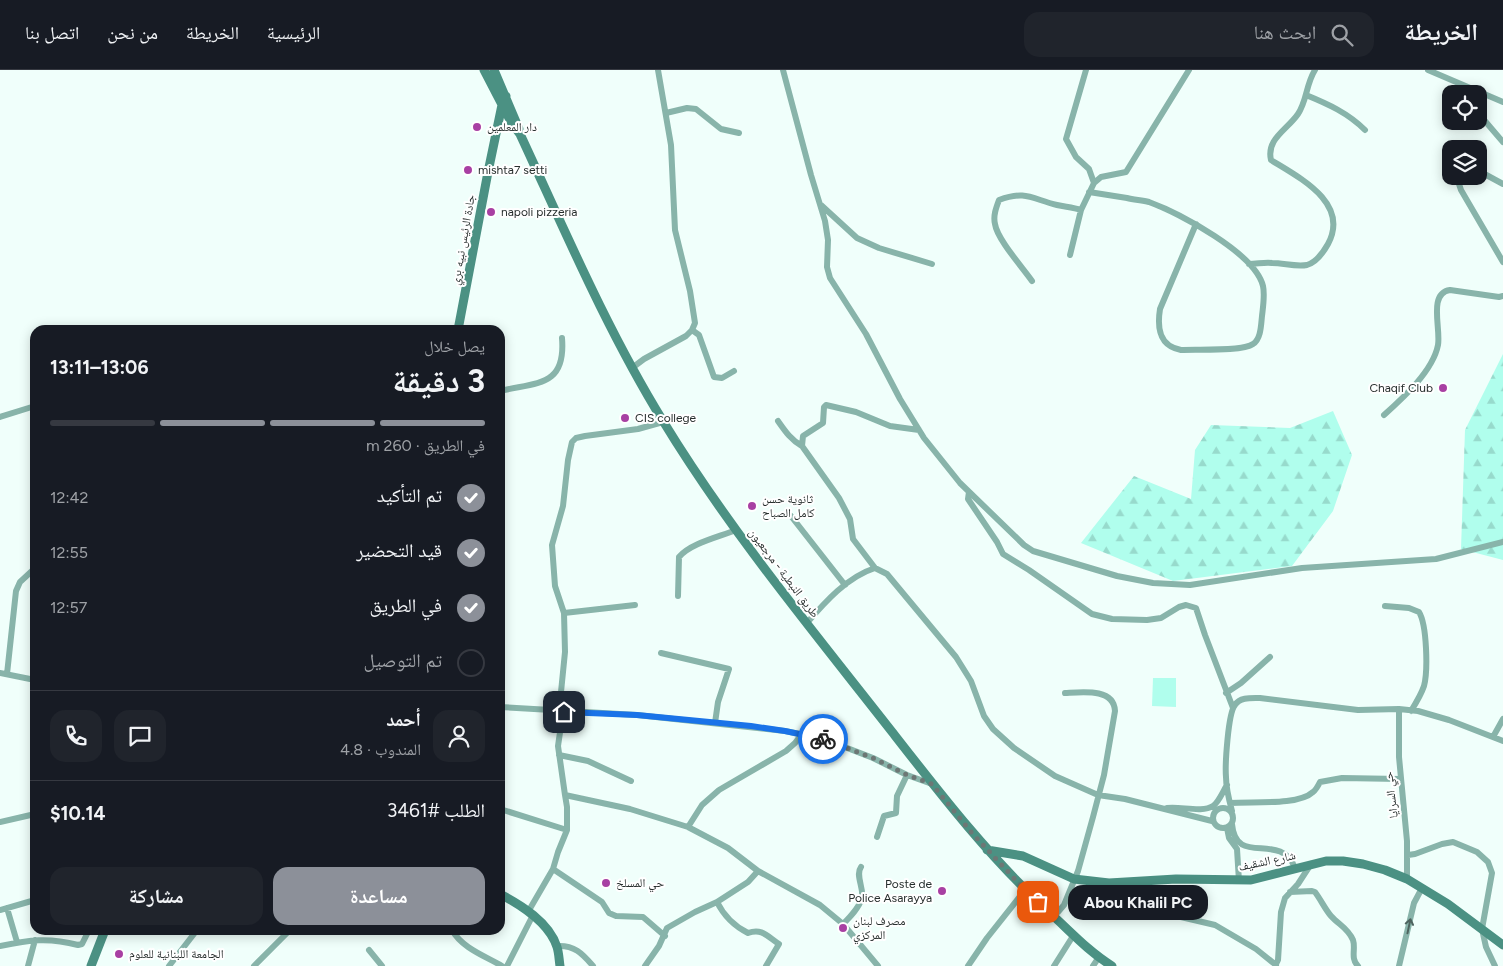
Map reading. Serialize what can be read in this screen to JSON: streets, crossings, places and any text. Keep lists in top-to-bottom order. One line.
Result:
{"streets":{"main road":["جادة الرئيس نبيه بري","طريق النبطية - مرجعيون","شارع الشقيف"],"street":["حي السرايا"]},"crossings":[["جادة الرئيس نبيه بري","طريق النبطية - مرجعيون"],["طريق النبطية - مرجعيون","شارع الشقيف"],["حي السرايا","شارع الشقيف"]],"places":["دار المعلمين","mishta7 setti","napoli pizzeria","Chaqif Club","CIS college","ثانوية حسن كامل الصباح","حي المسلخ","Poste de Police Asarayya","Abou Khalil PC","مصرف لبنان المركزي","الجامعة اللبنانية للعلوم"],"page":{"header":"الخريطة","search":"ابحث هنا","nav":["الرئيسية","الخريطة","من نحن","اتصل بنا"],"heading":["3 دقيقة","يصل خلال","13:06–13:11"],"panel":["أحمد","المندوب · 4.8","الطلب #3461","$10.14"],"bar":"في الطريق · 260 m","list":[["تم التأكيد","12:42"],["قيد التحضير","12:55"],["في الطريق","12:57"],"تم التوصيل"],"buttons":["مساعدة","مشاركة"],"bubble":"Abou Khalil PC"}}
